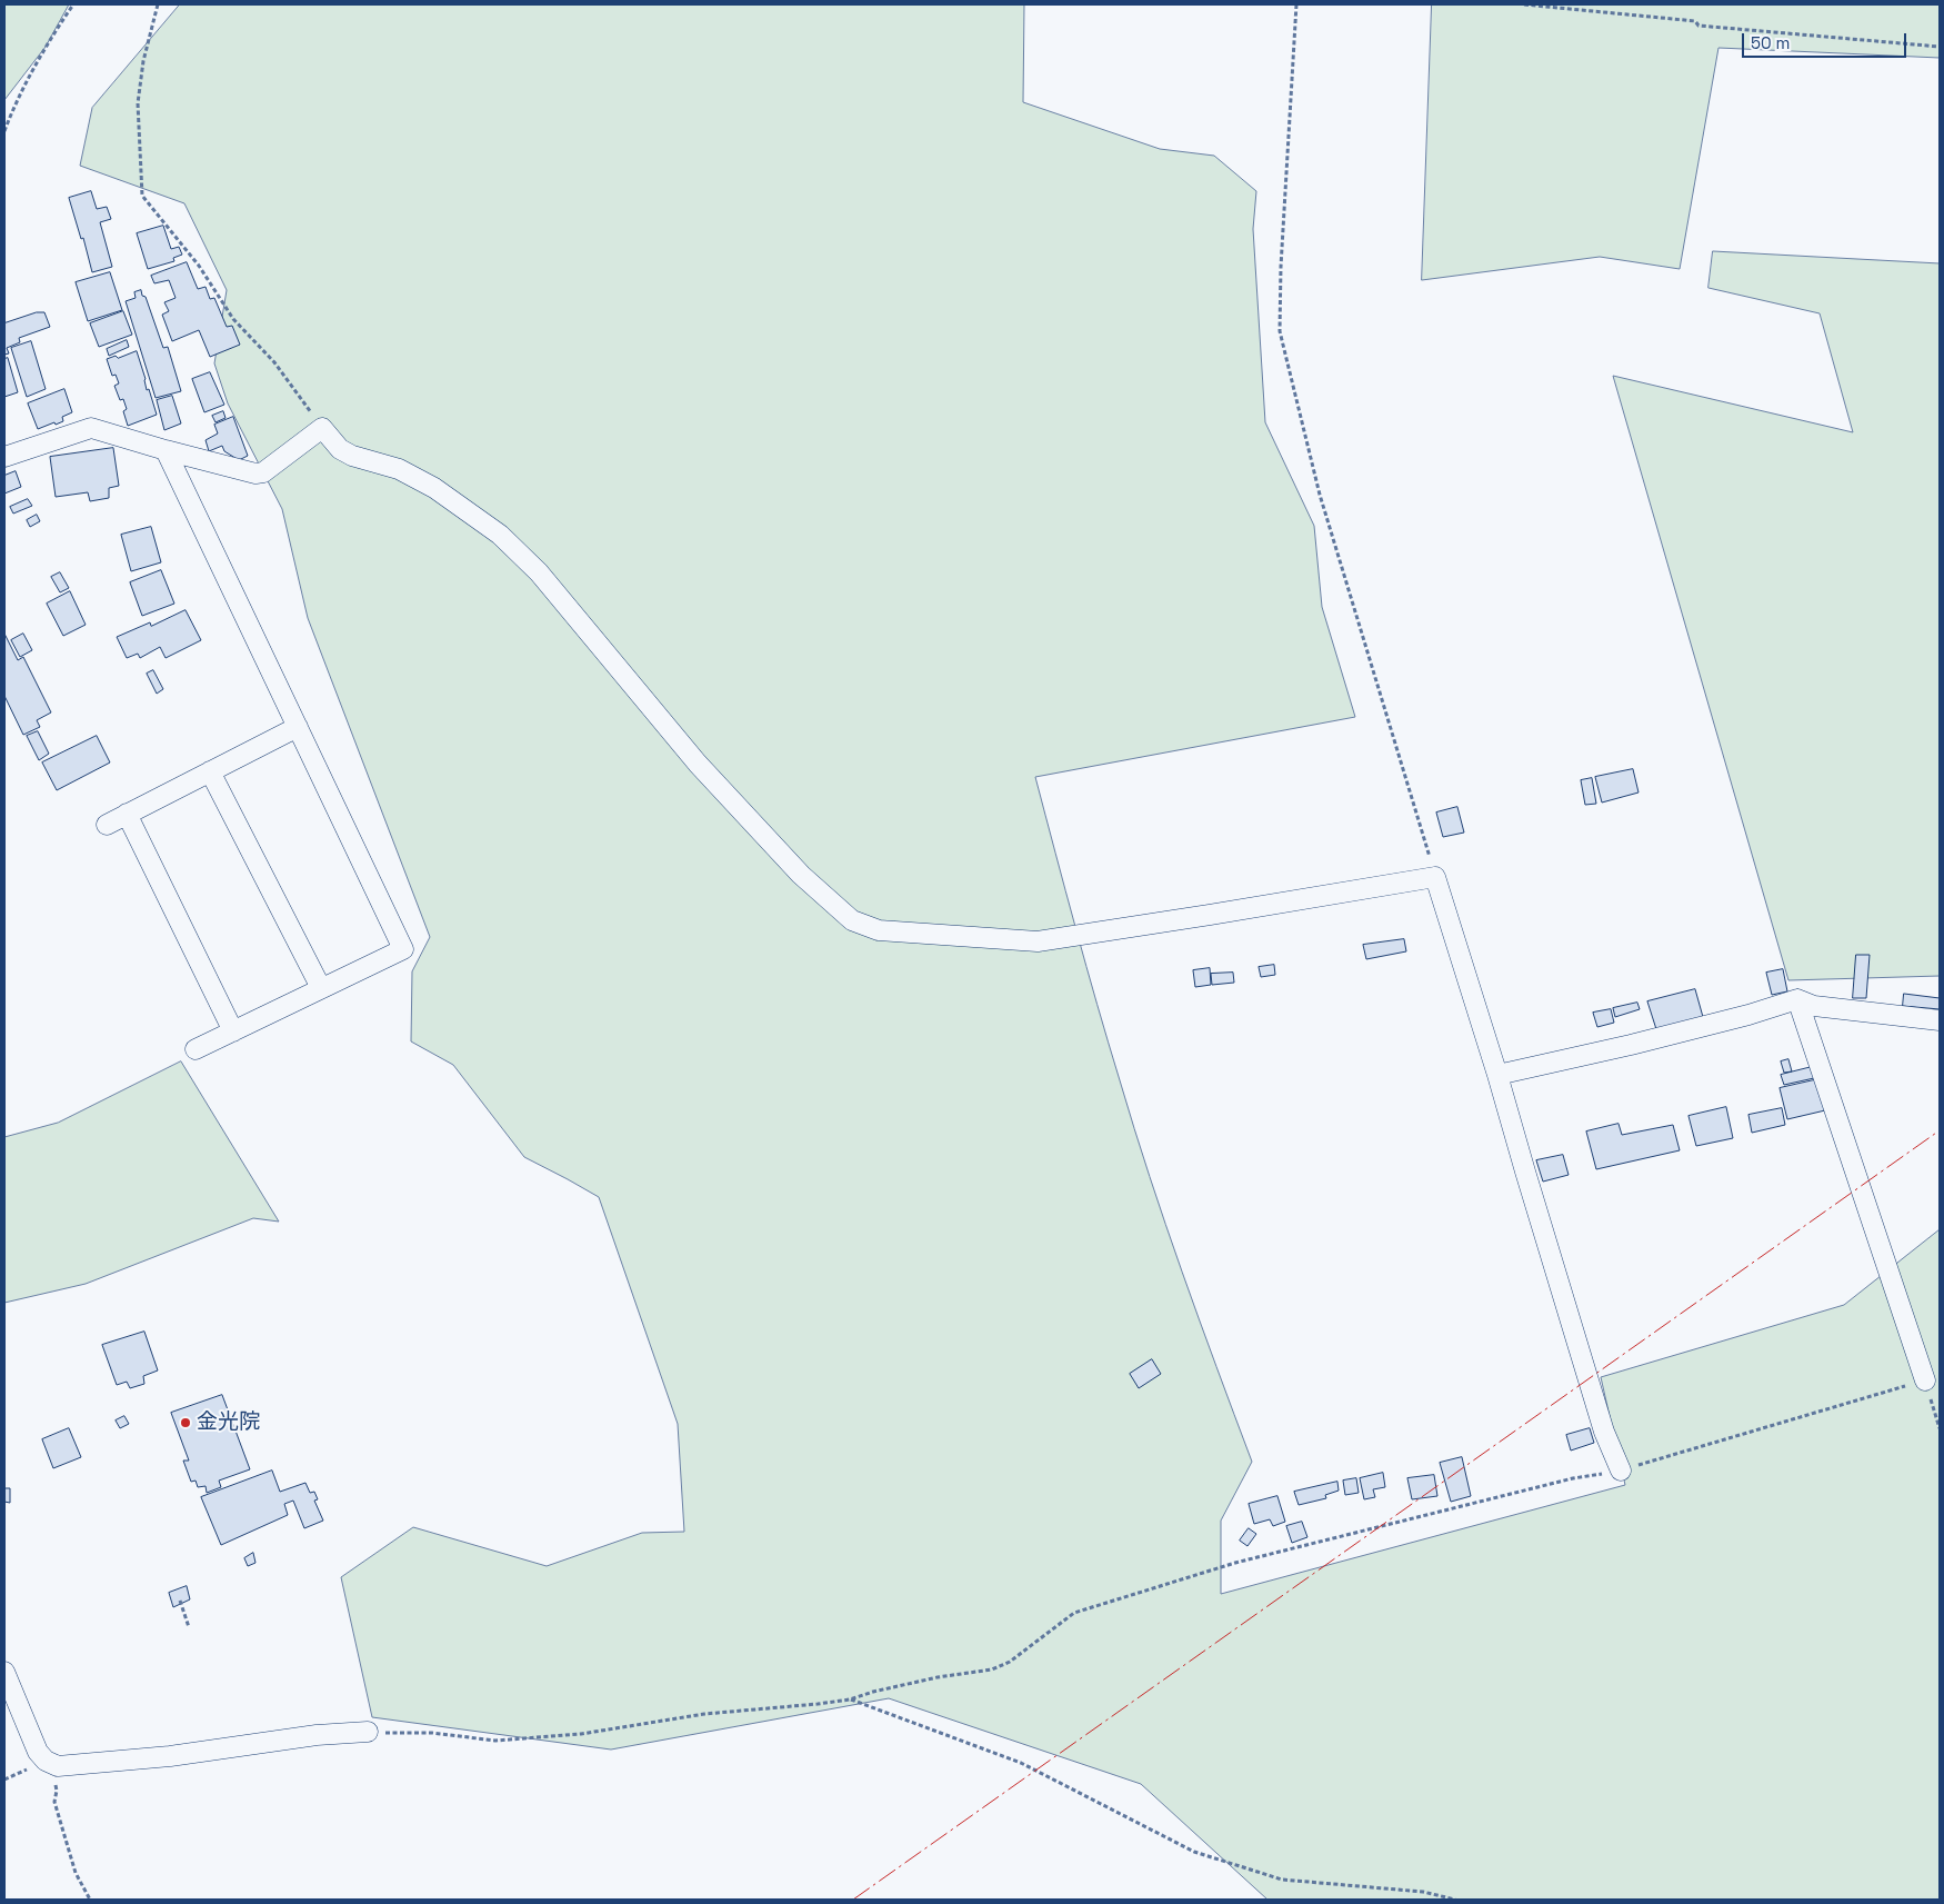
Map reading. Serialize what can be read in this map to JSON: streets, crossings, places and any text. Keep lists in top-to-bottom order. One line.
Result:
{"places":["金光院"],"scale_bar":"50 m"}
